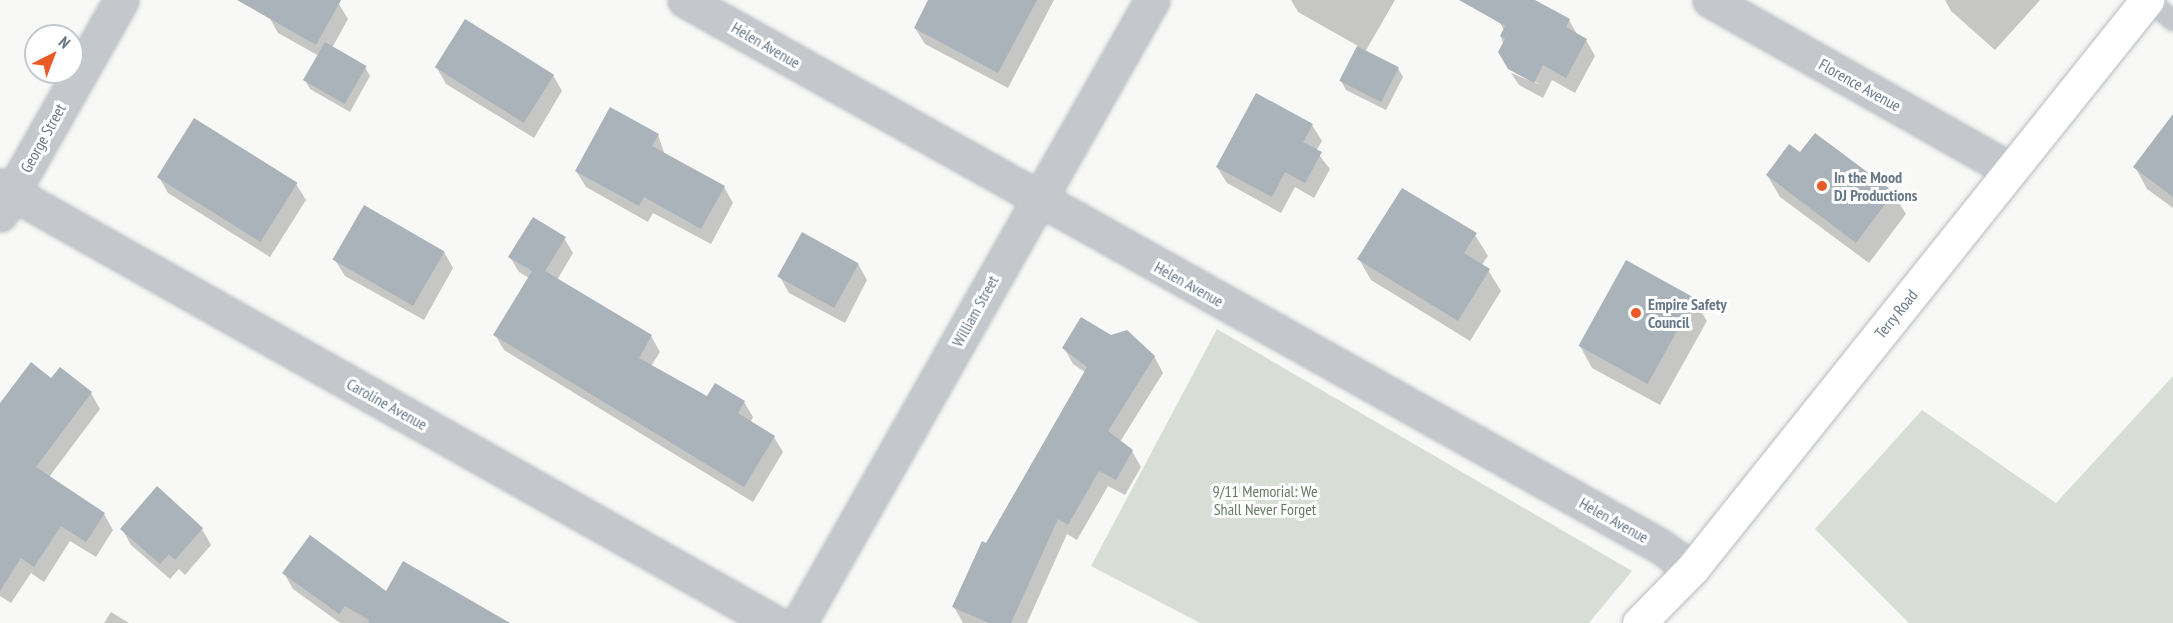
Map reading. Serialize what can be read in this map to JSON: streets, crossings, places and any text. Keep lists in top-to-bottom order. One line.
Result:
{"streets":{"main road":["Terry Road"],"street":["Helen Avenue","Florence Avenue","George Street","William Street","Caroline Avenue"]},"crossings":[["Helen Avenue","William Street"],["Helen Avenue","Terry Road"],["Florence Avenue","Terry Road"],["George Street","Caroline Avenue"]],"parks":["9/11 Memorial: We Shall Never Forget"],"places":["In the Mood DJ Productions","Empire Safety Council"],"north":"top right"}
